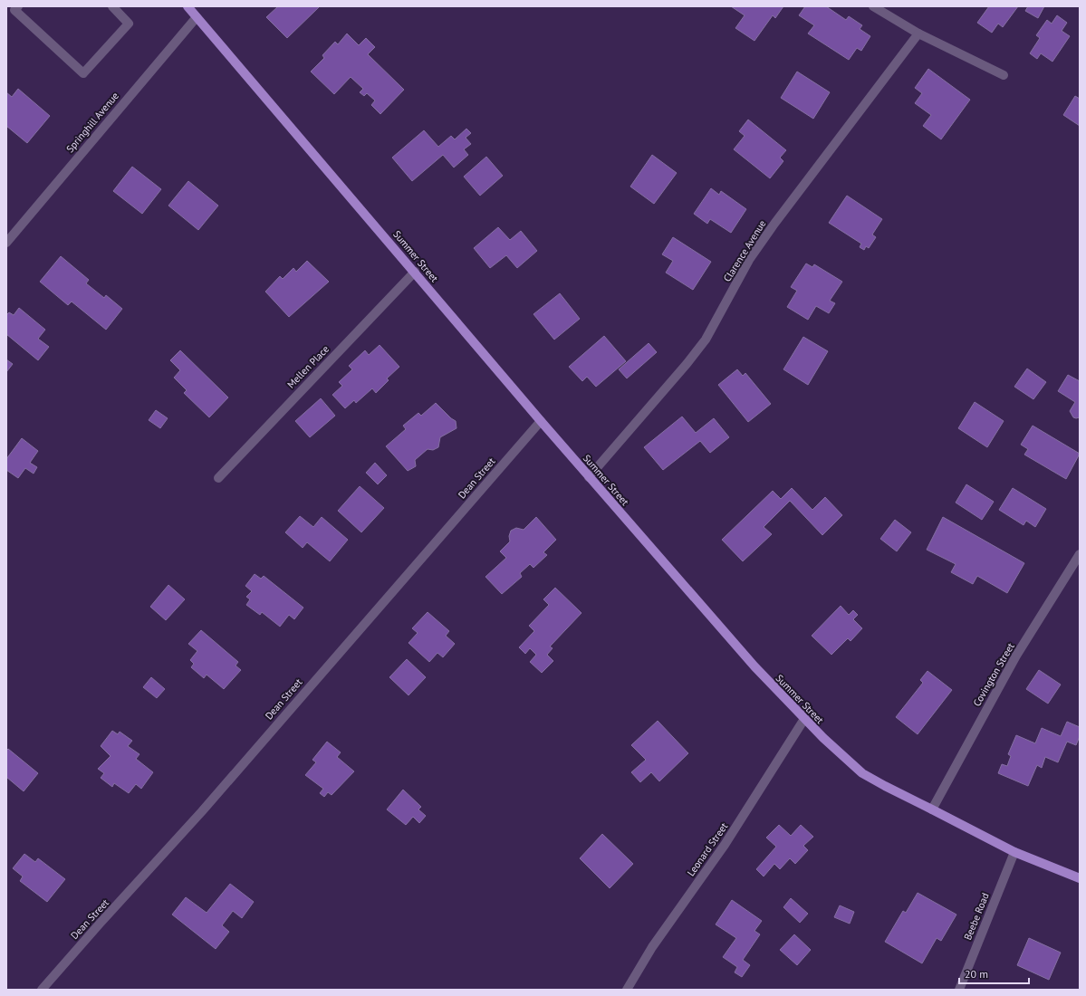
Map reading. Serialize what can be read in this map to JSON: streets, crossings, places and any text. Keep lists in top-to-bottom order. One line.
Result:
{"streets":{"main road":["Summer Street"],"street":["Springhill Avenue","Clarence Avenue","Mellen Place","Dean Street","Covington Street","Leonard Street","Beebe Road"]},"crossings":[["Springhill Avenue","Summer Street"],["Clarence Avenue","Summer Street"],["Summer Street","Mellen Place"],["Summer Street","Dean Street"],["Summer Street","Covington Street"],["Summer Street","Leonard Street"],["Summer Street","Beebe Road"]],"scale_bar":"20 m"}
